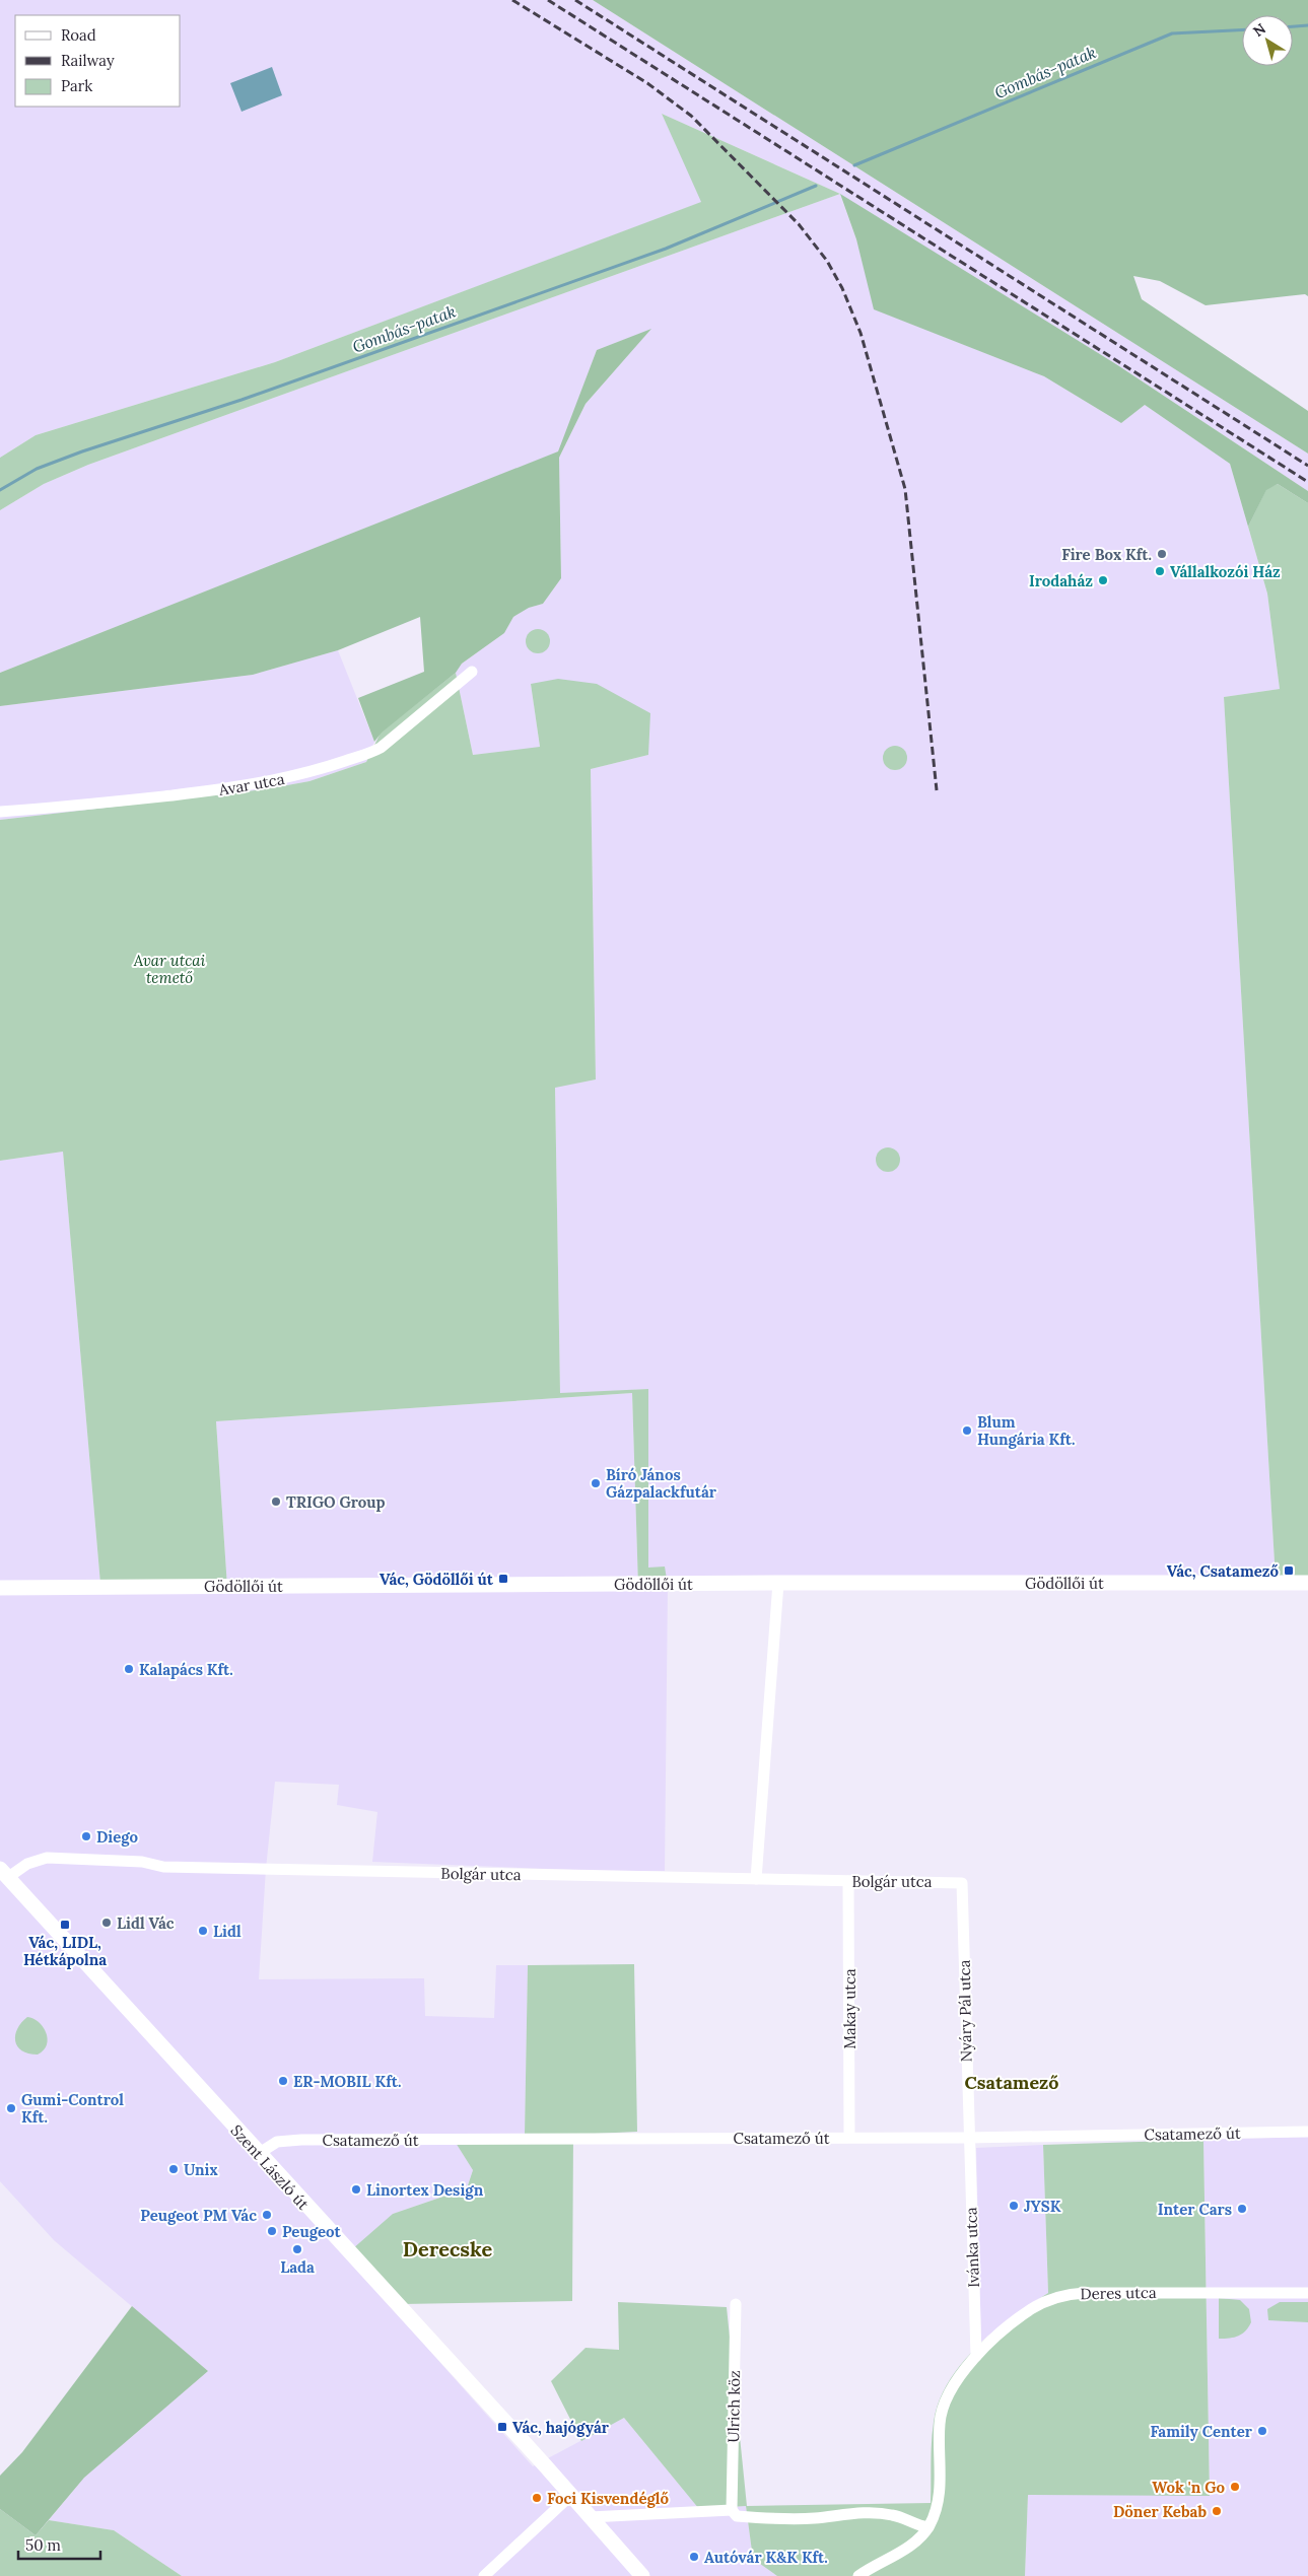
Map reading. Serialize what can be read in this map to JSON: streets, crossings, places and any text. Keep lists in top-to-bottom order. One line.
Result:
{"streets":{"main road":["Gödöllői út","Szent László út"],"street":["Avar utca","Bolgár utca","Makay utca","Nyáry Pál utca","Csatamező út","Ivánka utca","Deres utca","Ulrich köz"]},"crossings":[["Bolgár utca","Makay utca"],["Bolgár utca","Nyáry Pál utca"],["Bolgár utca","Szent László út"],["Makay utca","Csatamező út"],["Nyáry Pál utca","Csatamező út"],["Nyáry Pál utca","Ivánka utca"],["Csatamező út","Szent László út"],["Csatamező út","Ivánka utca"],["Ivánka utca","Deres utca"]],"districts":["Csatamező","Derecske"],"water":["Gombás-patak"],"parks":["Avar utcai temető"],"places":{"other":["Fire Box Kft.","Vállalkozói Ház","Irodaház","Blum Hungária Kft.","Bíró János Gázpalackfutár","TRIGO Group","Kalapács Kft.","Diego","Lidl Vác","Lidl","ER-MOBIL Kft.","Gumi-Control Kft.","Unix","Linortex Design","JYSK","Inter Cars","Peugeot PM Vác","Peugeot","Lada","Family Center","Wok 'n Go","Foci Kisvendéglő","Döner Kebab","Autóvár K&K Kft."],"transit":["Vác, Csatamező","Vác, Gödöllői út","Vác, LIDL, Hétkápolna","Vác, hajógyár"]},"legend":["Road","Railway","Park"],"scale_bar":"50 m","north":"top left"}
